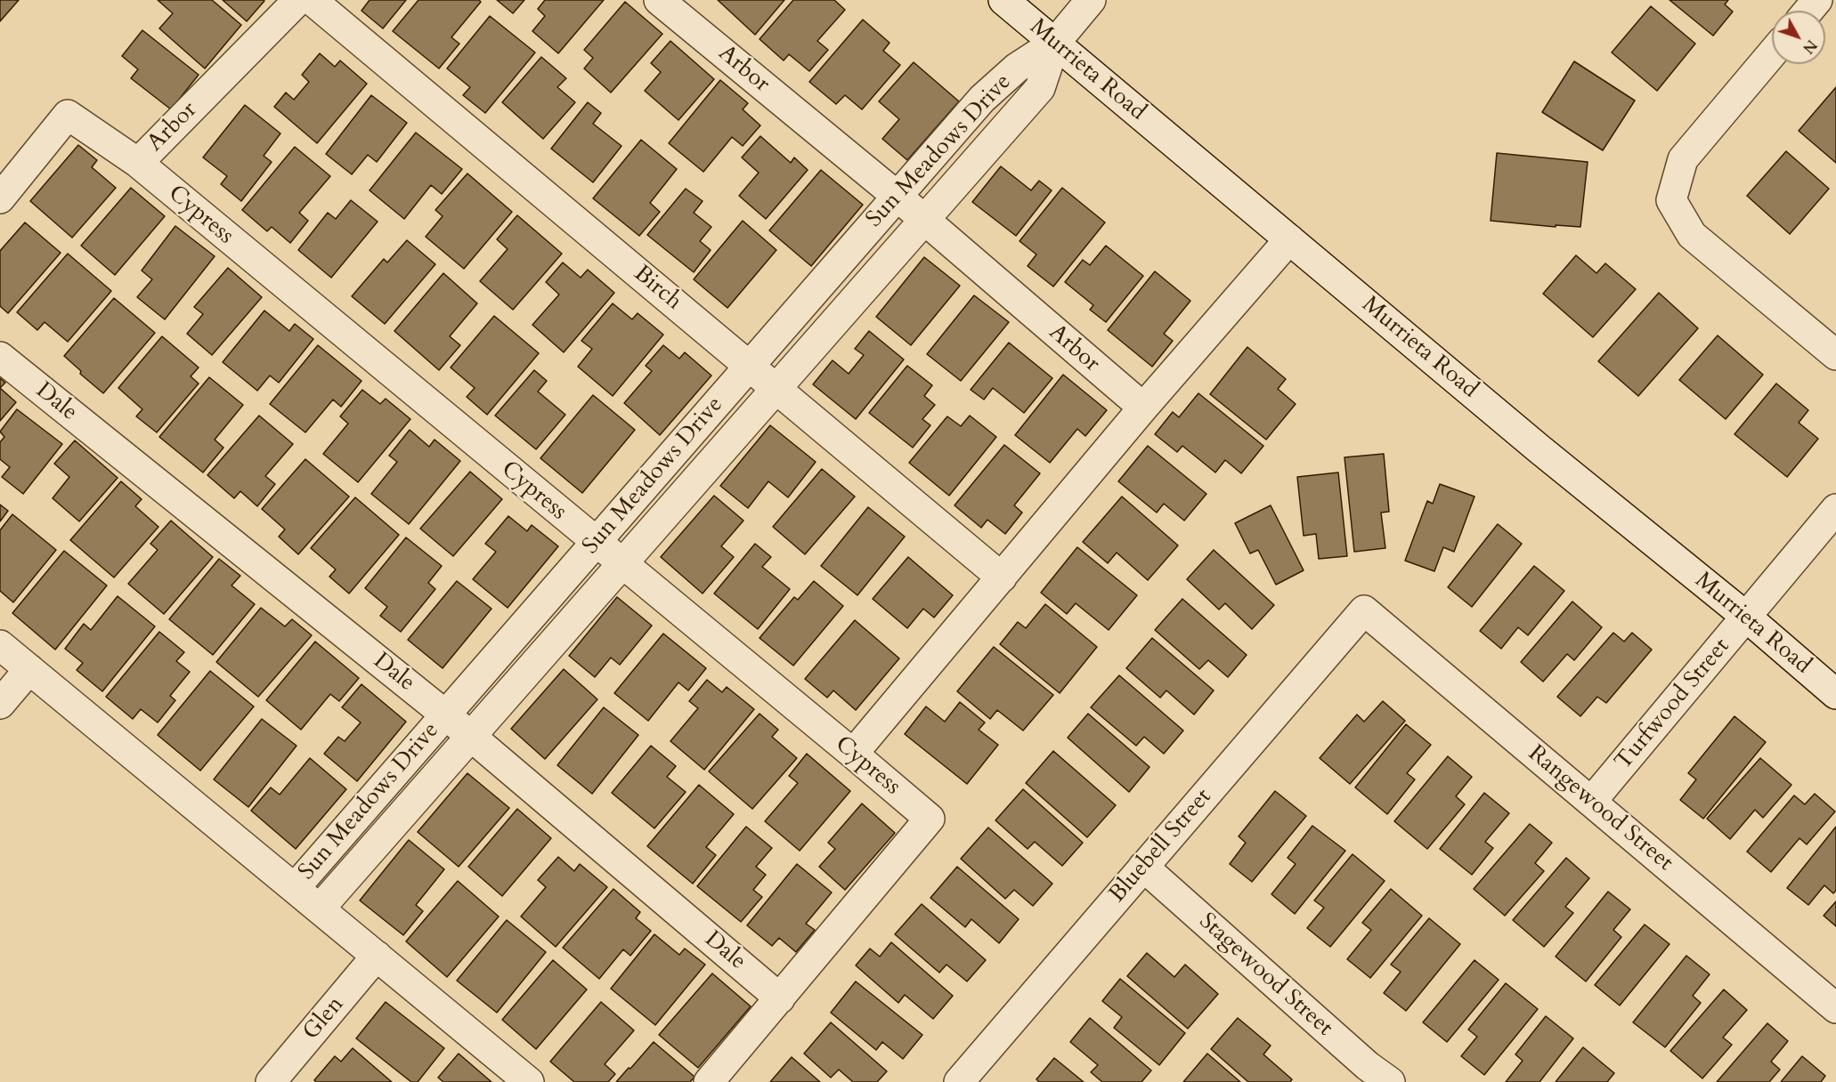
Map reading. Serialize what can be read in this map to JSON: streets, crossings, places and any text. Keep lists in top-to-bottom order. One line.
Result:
{"streets":{"street":["Arbor","Murrieta Road","Sun Meadows Drive","Cypress","Birch","Dale","Turfwood Street","Rangewood Street","Bluebell Street","Stagewood Street","Glen"]},"crossings":[["Arbor","Sun Meadows Drive"],["Arbor","Cypress"],["Murrieta Road","Sun Meadows Drive"],["Murrieta Road","Turfwood Street"],["Sun Meadows Drive","Cypress"],["Sun Meadows Drive","Birch"],["Sun Meadows Drive","Dale"],["Cypress","Dale"],["Turfwood Street","Rangewood Street"],["Rangewood Street","Bluebell Street"],["Bluebell Street","Stagewood Street"]],"north":"bottom right"}
